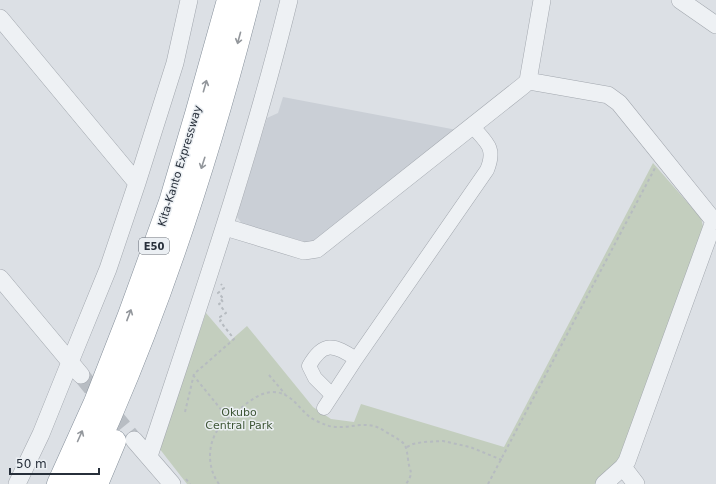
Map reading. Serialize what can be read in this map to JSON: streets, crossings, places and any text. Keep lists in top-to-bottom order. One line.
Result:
{"streets":{"highway":["Kita-Kanto Expressway","E50"]},"parks":["Okubo Central Park"],"scale_bar":"50 m"}
